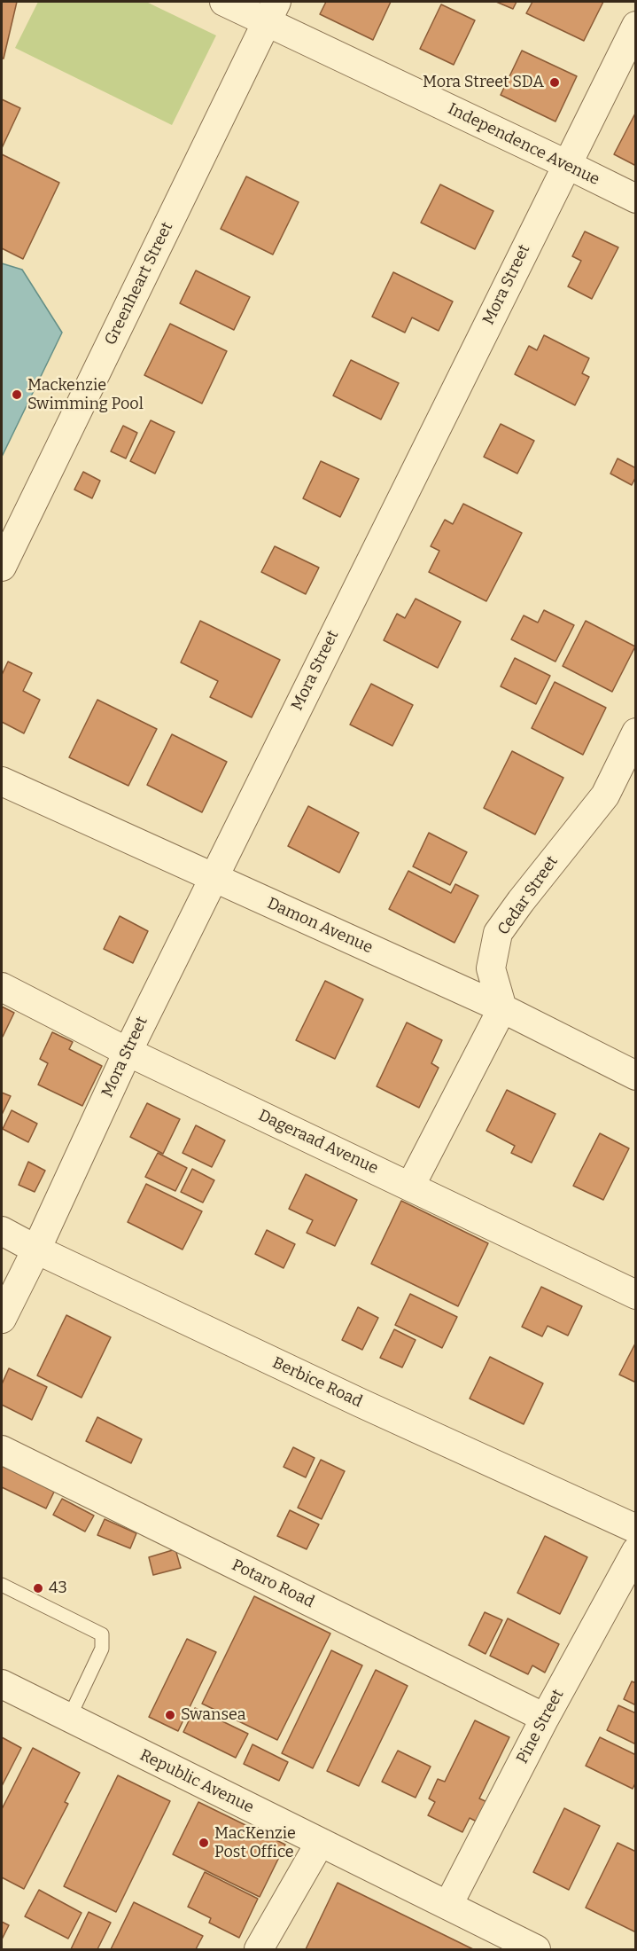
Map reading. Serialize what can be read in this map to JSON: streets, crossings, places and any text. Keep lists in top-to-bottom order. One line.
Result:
{"streets":{"street":["Independence Avenue","Greenheart Street","Mora Street","Cedar Street","Damon Avenue","Dageraad Avenue","Berbice Road","Potaro Road","Pine Street","Republic Avenue"]},"crossings":[["Independence Avenue","Greenheart Street"],["Independence Avenue","Mora Street"],["Mora Street","Damon Avenue"],["Mora Street","Dageraad Avenue"],["Mora Street","Berbice Road"],["Cedar Street","Damon Avenue"],["Potaro Road","Pine Street"],["Pine Street","Republic Avenue"]],"places":["Mora Street SDA","Mackenzie Swimming Pool","43","Swansea","MacKenzie Post Office"]}
